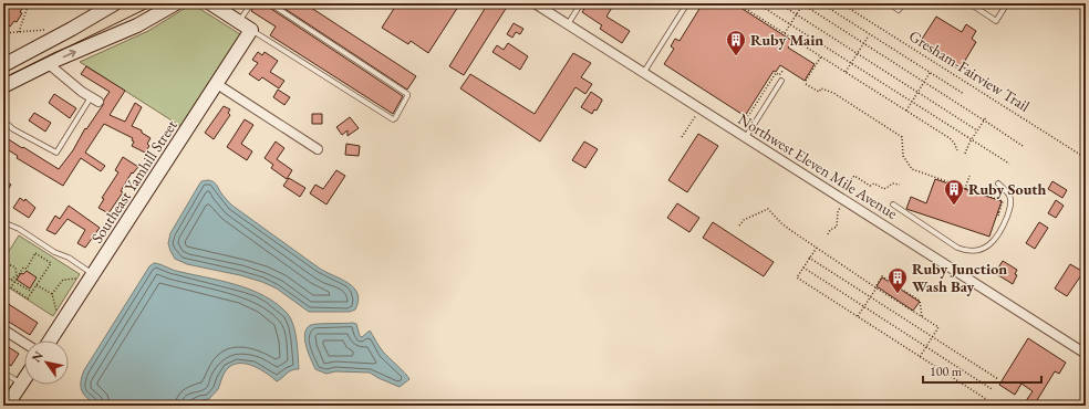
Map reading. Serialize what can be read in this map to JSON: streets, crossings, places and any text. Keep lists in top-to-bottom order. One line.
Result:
{"streets":{"street":["Northwest Eleven Mile Avenue","Southeast Yamhill Street"],"path":["Gresham-Fairview Trail"]},"places":{"building":["Ruby Main","Ruby South","Ruby Junction Wash Bay"]},"scale_bar":"100 m","north":"top left"}
